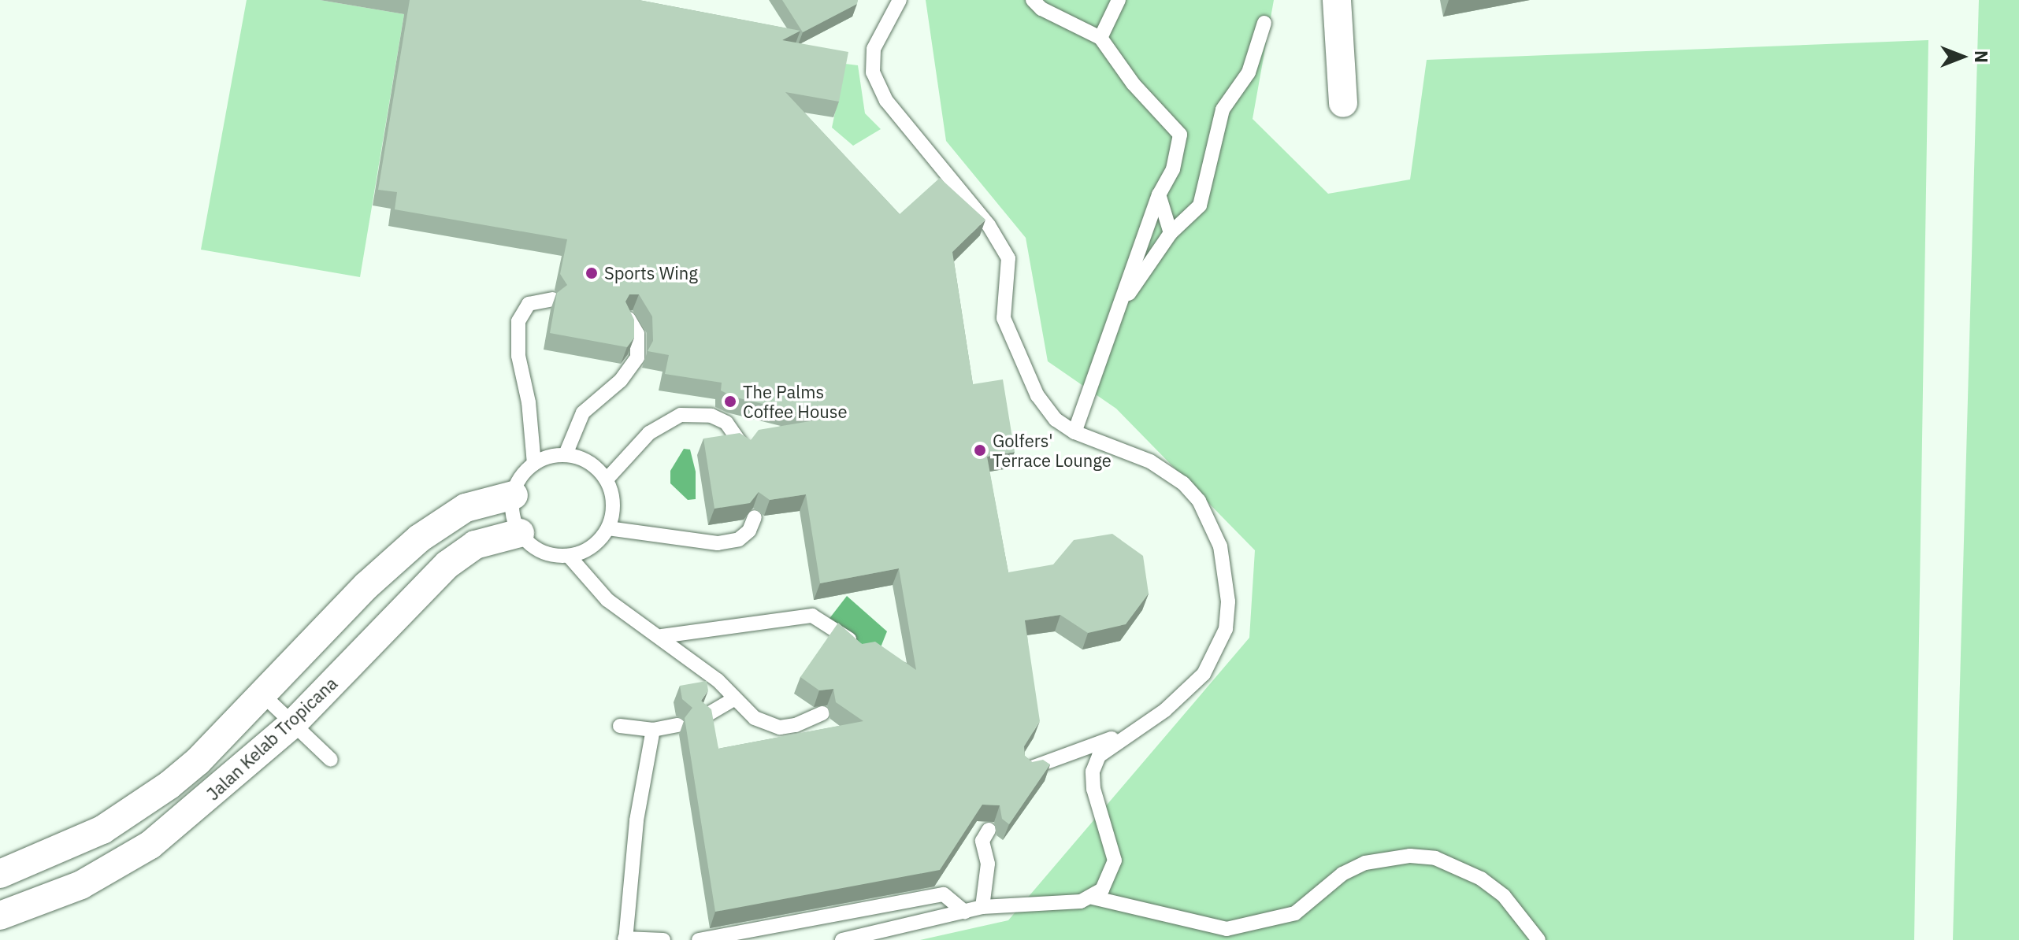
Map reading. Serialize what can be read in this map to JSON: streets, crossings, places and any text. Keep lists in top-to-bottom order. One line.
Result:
{"streets":{"street":["Jalan Kelab Tropicana"]},"places":["Sports Wing","The Palms Coffee House","Golfers' Terrace Lounge"],"north":"right"}
